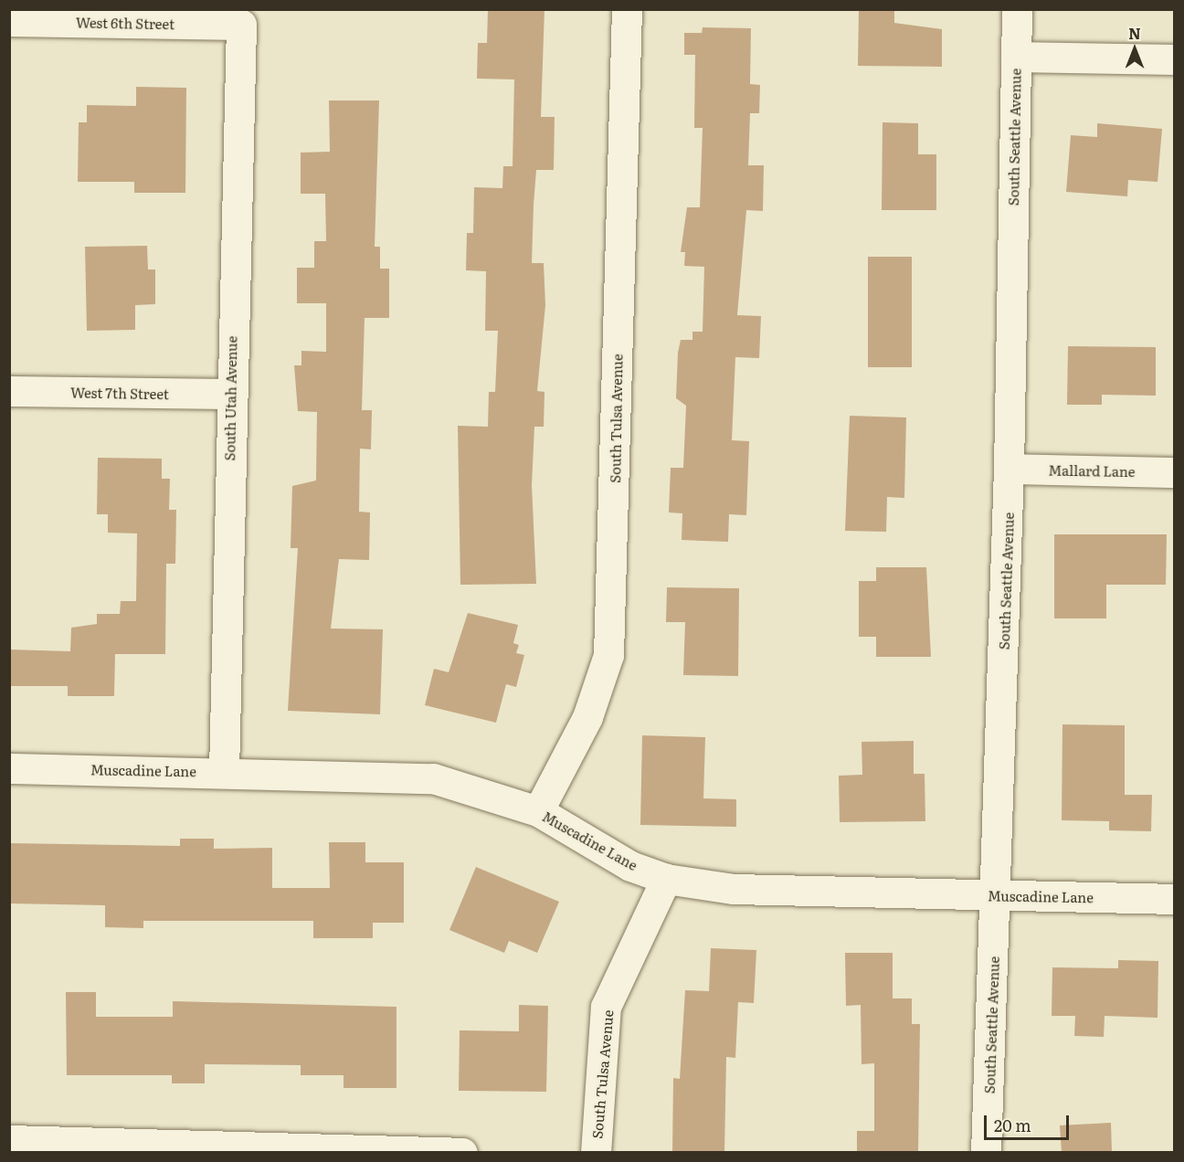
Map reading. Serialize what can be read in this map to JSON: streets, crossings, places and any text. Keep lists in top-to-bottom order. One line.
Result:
{"streets":{"street":["West 6th Street","South Seattle Avenue","West 7th Street","South Utah Avenue","South Tulsa Avenue","Mallard Lane","Muscadine Lane"]},"crossings":[["West 6th Street","South Utah Avenue"],["South Seattle Avenue","Mallard Lane"],["South Seattle Avenue","Muscadine Lane"],["West 7th Street","South Utah Avenue"],["South Utah Avenue","Muscadine Lane"],["South Tulsa Avenue","Muscadine Lane"]],"scale_bar":"20 m","north":"top"}
